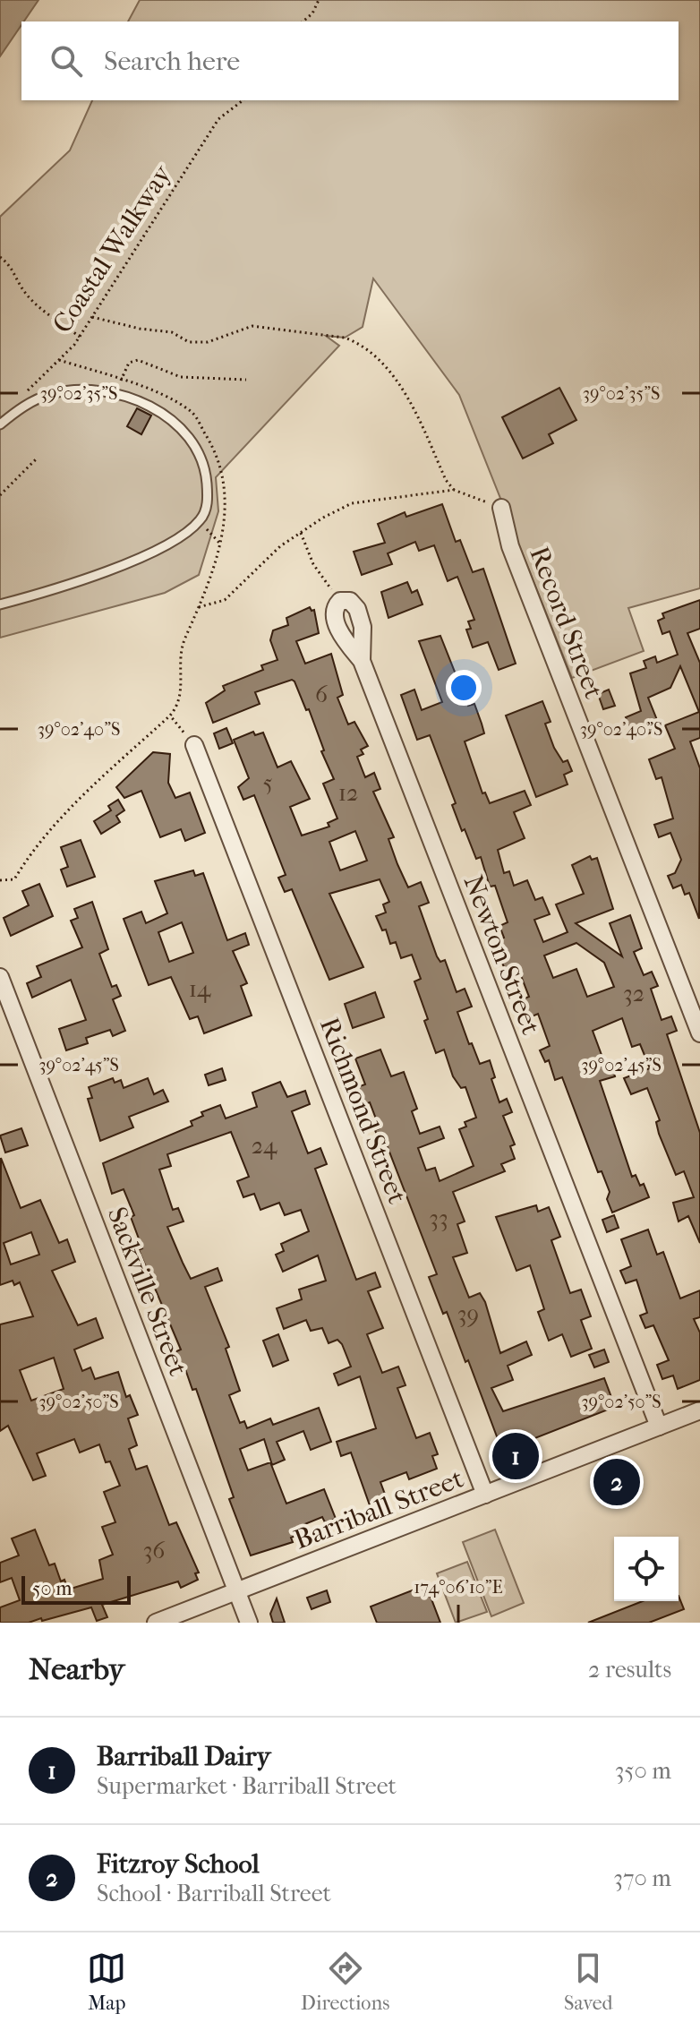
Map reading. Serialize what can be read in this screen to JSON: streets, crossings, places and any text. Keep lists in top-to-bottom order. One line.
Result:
{"streets":{"street":["Record Street","Newton Street","Richmond Street","Sackville Street","Barriball Street"],"path":["Coastal Walkway"]},"crossings":[["Newton Street","Barriball Street"],["Richmond Street","Barriball Street"],["Sackville Street","Barriball Street"]],"house_numbers":["6","5","12","14","32","24","33","39","36"],"scale_bar":"50 m","page":{"search":"Search here","pins":["1","2"],"scale":"50 m","heading":["Nearby","2 results"],"list":[{"mark":"1","name":"Barriball Dairy","note":"Supermarket · Barriball Street","value":"350 m"},{"mark":"2","name":"Fitzroy School","note":"School · Barriball Street","value":"370 m"}],"nav":["Map","Directions","Saved"]},"coordinates":["39°02'35\"S","39°02'40\"S","39°02'45\"S","39°02'50\"S","174°06'10\"E"]}
